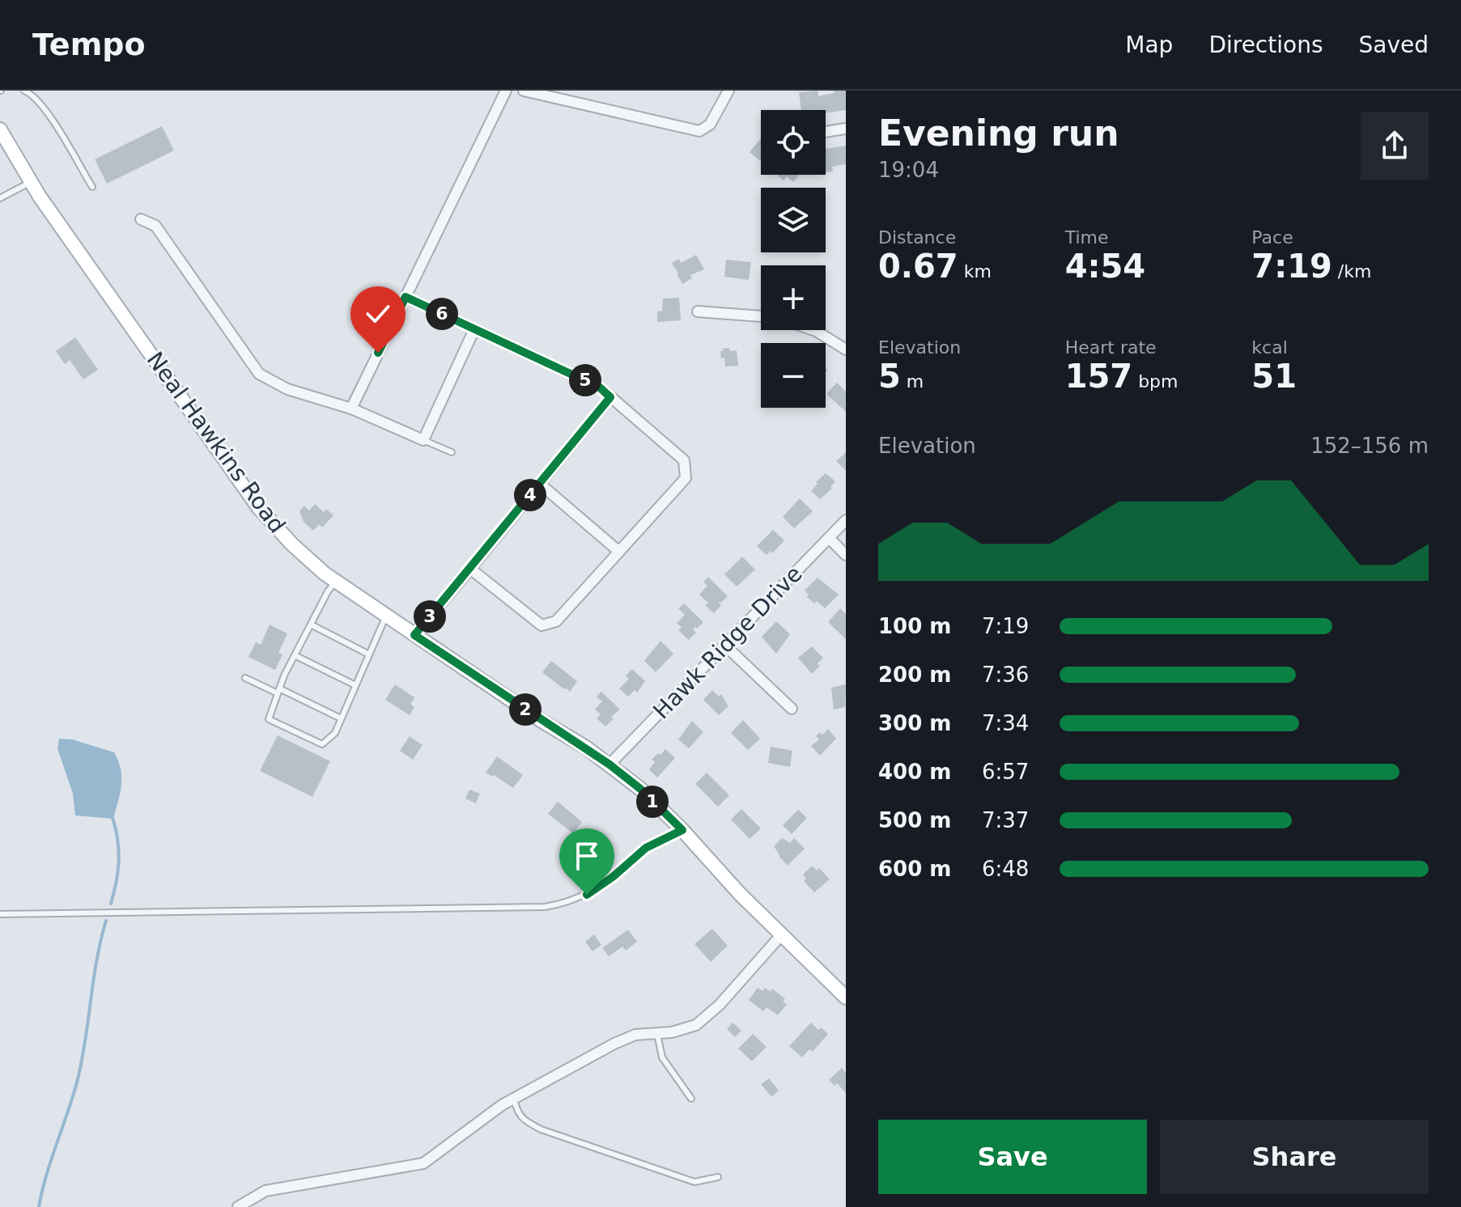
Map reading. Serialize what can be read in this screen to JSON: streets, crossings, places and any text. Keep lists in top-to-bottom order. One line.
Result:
{"streets":{"street":["Neal Hawkins Road","Hawk Ridge Drive"]},"crossings":[["Neal Hawkins Road","Hawk Ridge Drive"]],"page":{"header":"Tempo","nav":["Map","Directions","Saved"],"heading":["Evening run","19:04"],"map_buttons":["+","−"],"stats":[["Distance","0.67 km"],["Time","4:54"],["Pace","7:19 /km"],["Elevation","5 m"],["Heart rate","157 bpm"],["kcal","51"]],"pins":["6","5","4","3","2","1"],"chart":["Elevation","152–156 m"],"list":[{"name":"100 m","note":"7:19"},{"name":"200 m","note":"7:36"},{"name":"300 m","note":"7:34"},{"name":"400 m","note":"6:57"},{"name":"500 m","note":"7:37"},{"name":"600 m","note":"6:48"}],"buttons":["Save","Share"]}}
